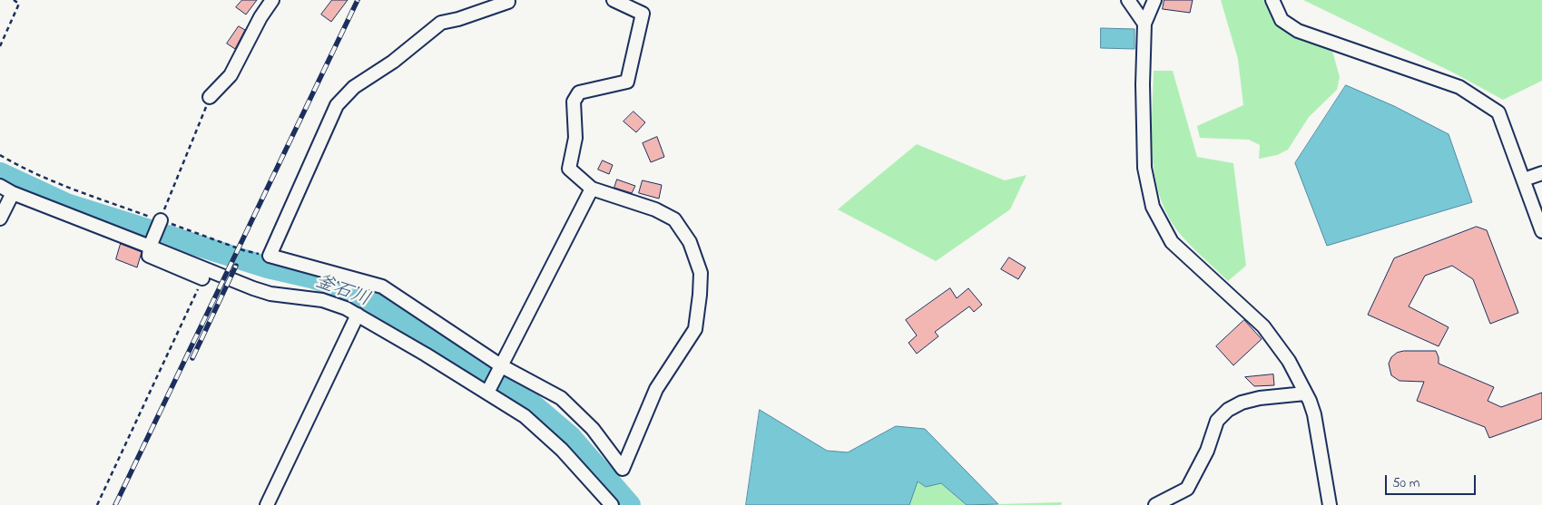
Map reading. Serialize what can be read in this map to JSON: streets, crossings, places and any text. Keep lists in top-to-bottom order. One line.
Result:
{"water":["釜石川"],"scale_bar":"50 m"}
